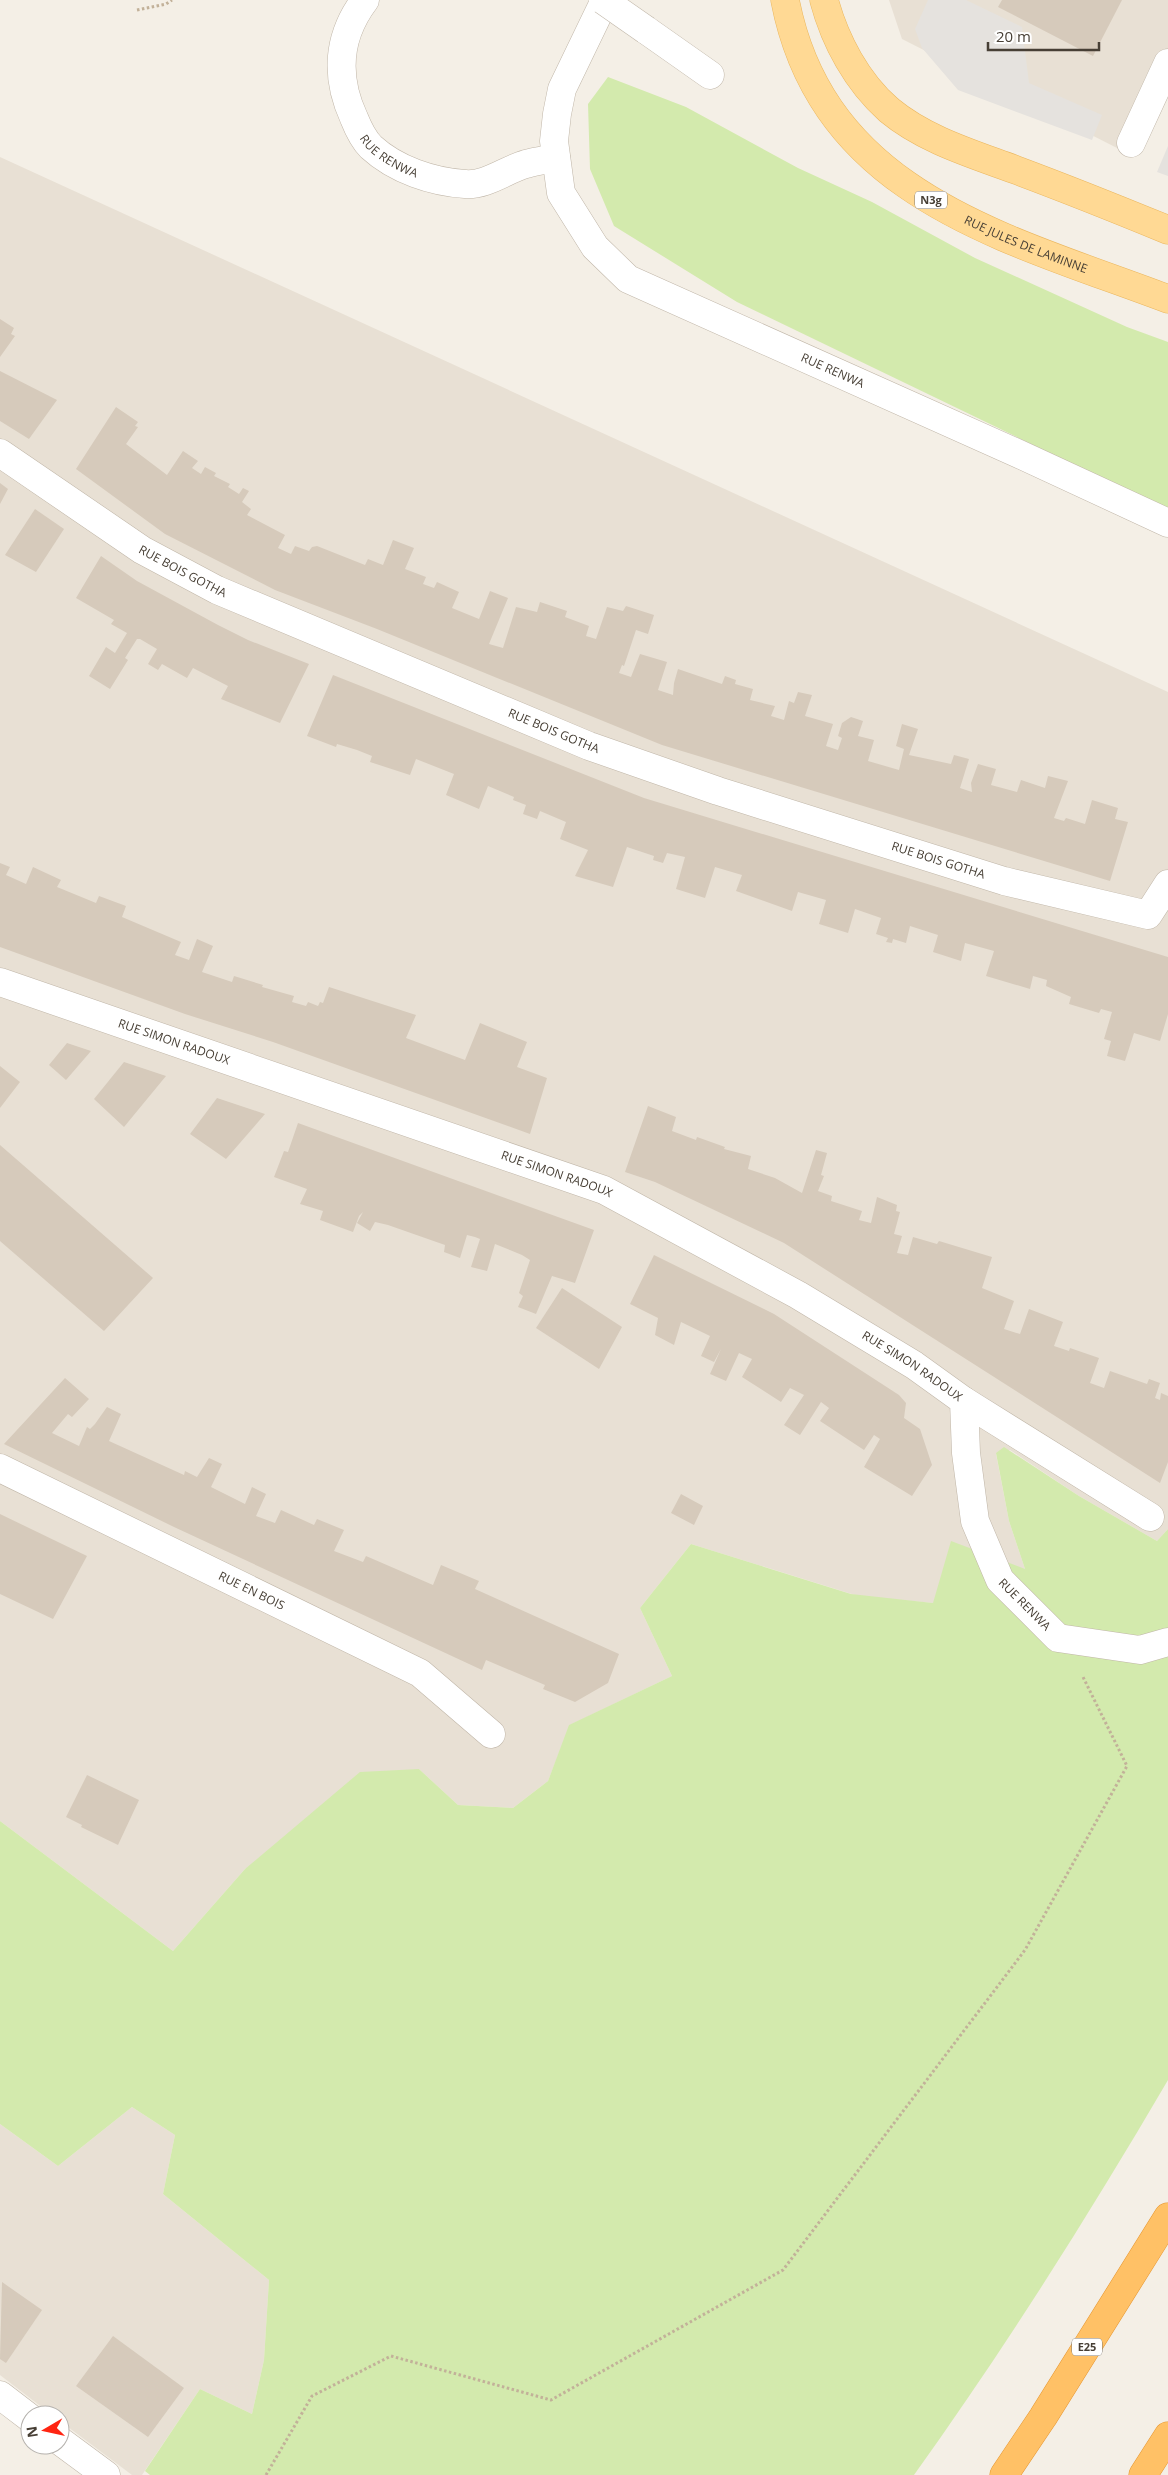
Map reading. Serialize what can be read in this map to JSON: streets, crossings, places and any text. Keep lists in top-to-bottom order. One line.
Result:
{"streets":{"highway":["E25"],"main road":["N3g","RUE JULES DE LAMINNE"],"street":["RUE RENWA","RUE BOIS GOTHA","RUE SIMON RADOUX","RUE EN BOIS"]},"crossings":[["RUE RENWA","RUE SIMON RADOUX"]],"scale_bar":"20 m","north":"left"}
